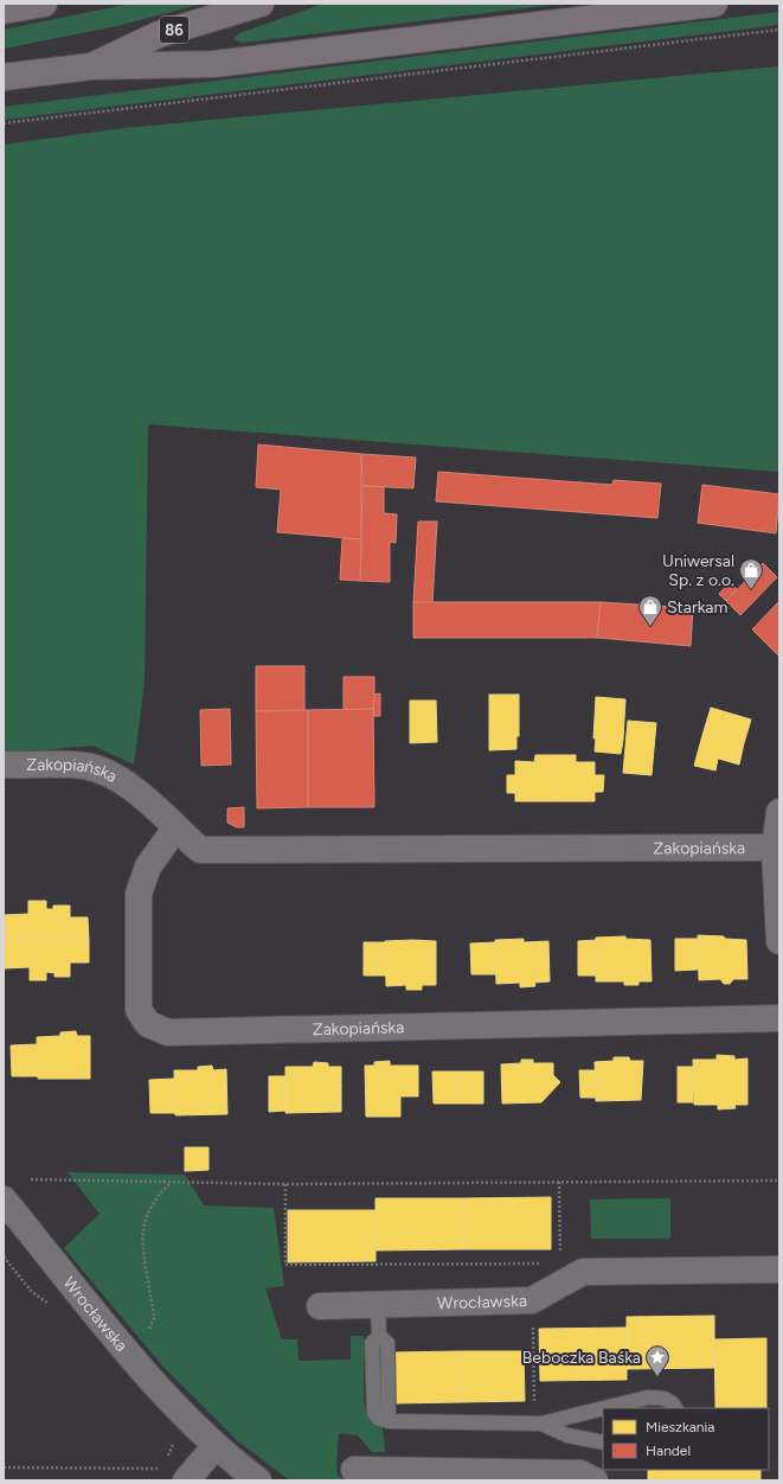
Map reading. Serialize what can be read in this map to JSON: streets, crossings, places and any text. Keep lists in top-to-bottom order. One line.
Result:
{"streets":{"highway":["86"],"street":["Zakopiańska","Wrocławska"]},"places":{"shop":["Uniwersal Sp. z o.o.","Starkam"],"place":["Beboczka Baśka"]},"legend":["Mieszkania","Handel"]}
